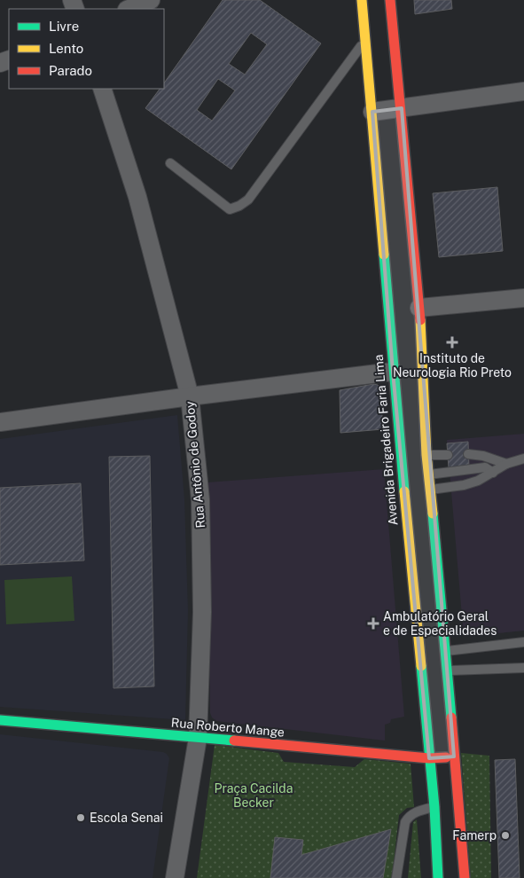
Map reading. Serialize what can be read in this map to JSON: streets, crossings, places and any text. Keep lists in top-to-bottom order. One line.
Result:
{"streets":{"main road":["Avenida Brigadeiro Faria Lima","Rua Roberto Mange"],"street":["Rua Antônio de Godoy"]},"crossings":[["Avenida Brigadeiro Faria Lima","Rua Roberto Mange"],["Rua Antônio de Godoy","Rua Roberto Mange"]],"parks":["Praça Cacilda Becker"],"places":{"health":["Instituto de Neurologia Rio Preto","Ambulatório Geral e de Especialidades"],"other":["Escola Senai","Famerp"]},"legend":["Livre","Lento","Parado"]}
